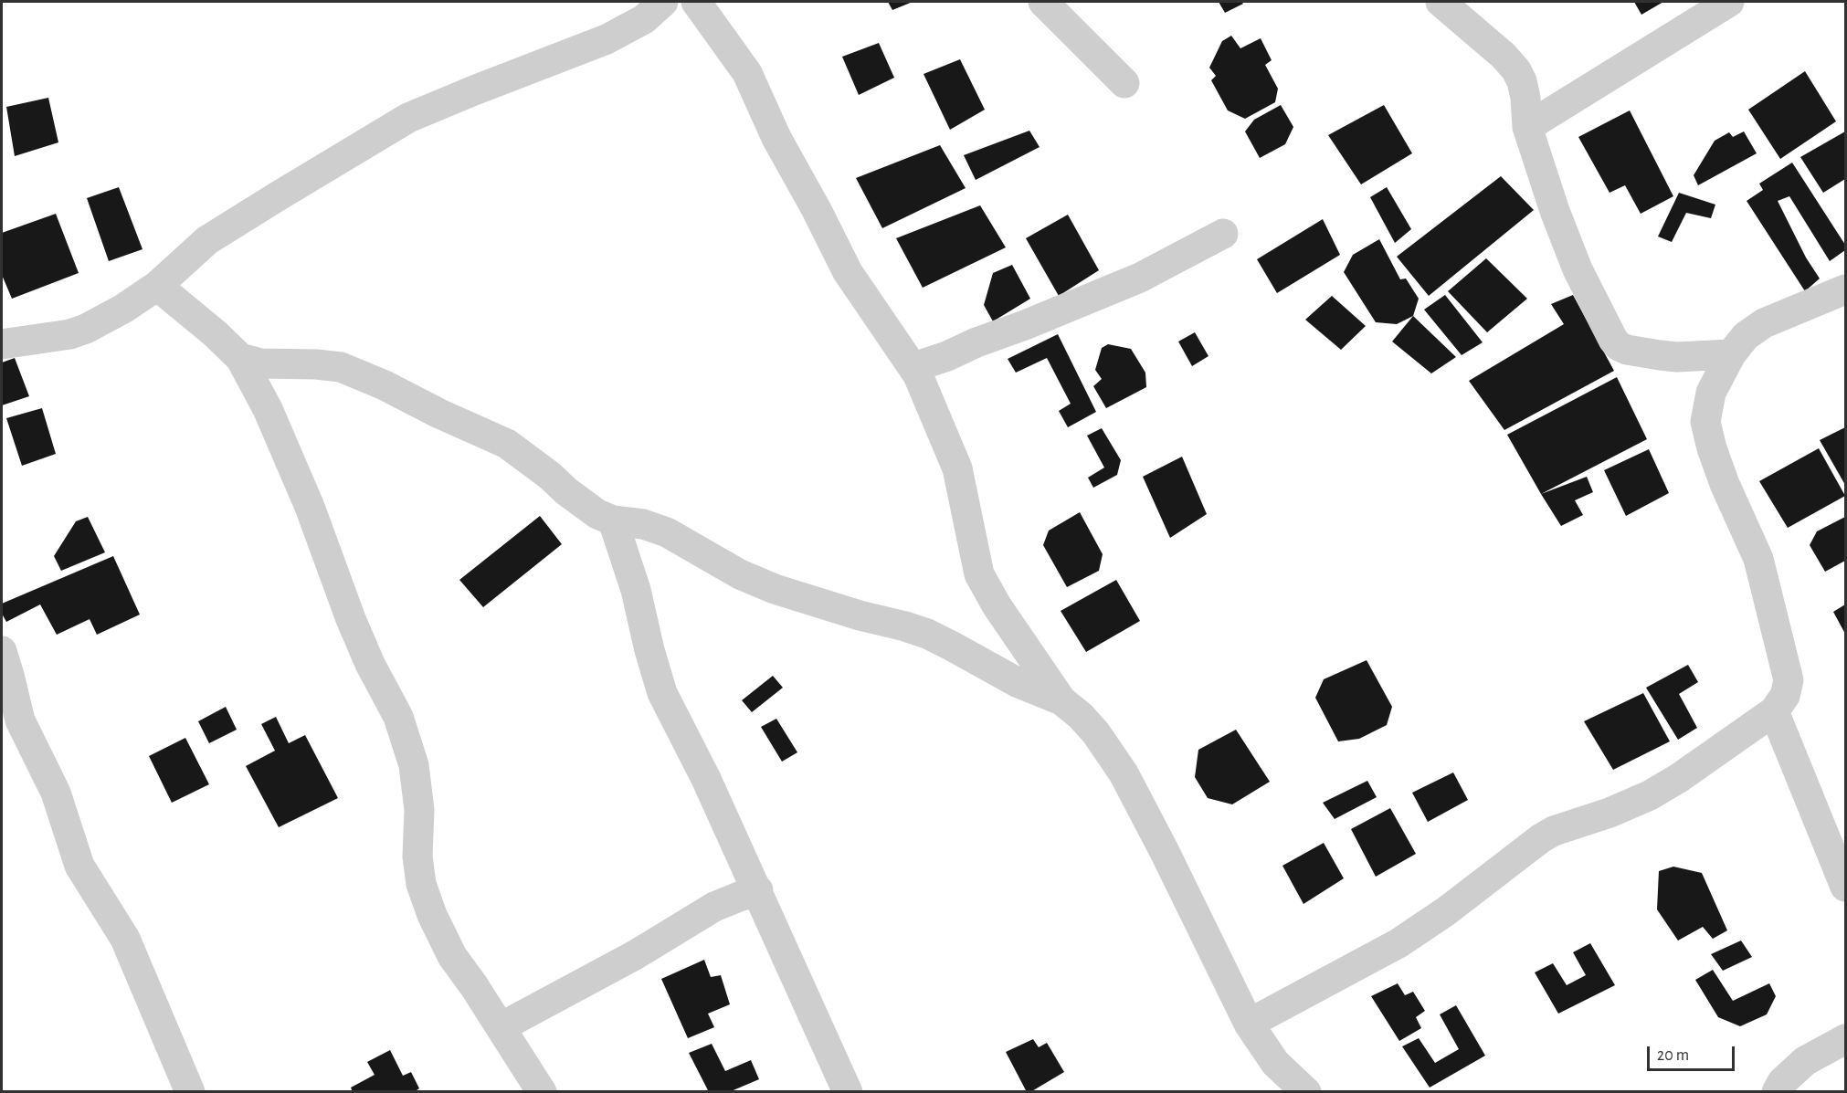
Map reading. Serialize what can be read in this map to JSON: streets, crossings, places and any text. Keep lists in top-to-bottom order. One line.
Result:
{"scale_bar":"20 m"}
